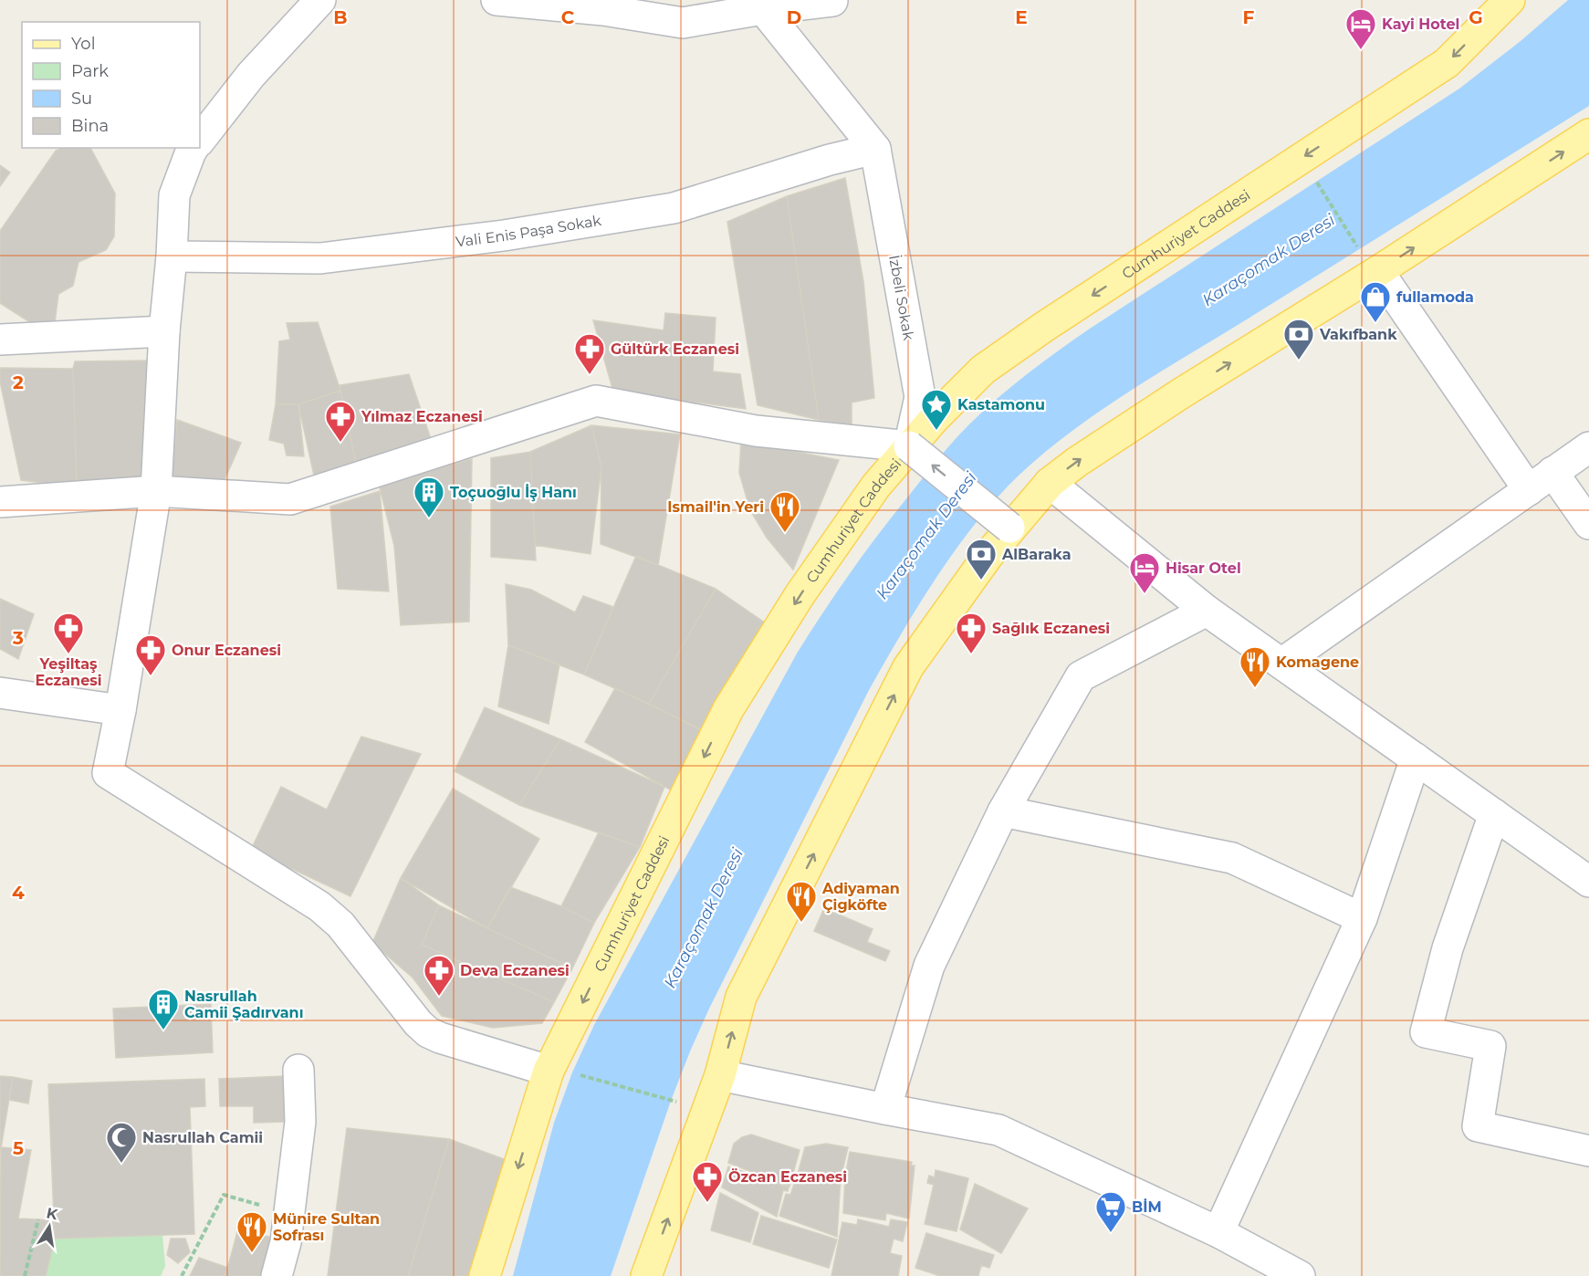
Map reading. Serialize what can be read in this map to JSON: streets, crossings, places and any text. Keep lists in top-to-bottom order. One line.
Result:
{"streets":{"main road":["Cumhuriyet Caddesi"],"street":["Vali Enis Paşa Sokak","İzbeli Sokak"]},"crossings":[["Vali Enis Paşa Sokak","İzbeli Sokak"],["Cumhuriyet Caddesi","İzbeli Sokak"]],"water":["Karaçomak Deresi"],"places":{"hotel":["Kayi Hotel","Hisar Otel"],"shop":["fullamoda"],"bank":["Vakıfbank","AlBaraka"],"pharmacy":["Gültürk Eczanesi","Yılmaz Eczanesi","Yeşiltaş Eczanesi","Sağlık Eczanesi","Onur Eczanesi","Deva Eczanesi","Özcan Eczanesi"],"place":["Kastamonu"],"building":["Toçuoğlu İş Hanı","Nasrullah Camii Şadırvanı"],"restaurant":["Ismail'in Yeri","Komagene","Adiyaman Çigköfte","Münire Sultan Sofrası"],"mosque":["Nasrullah Camii"],"supermarket":["BİM"]},"legend":["Yol","Park","Su","Bina"],"north":"top","grid":{"columns":["B","C","D","E","F","G"],"rows":["2","3","4","5"]}}
